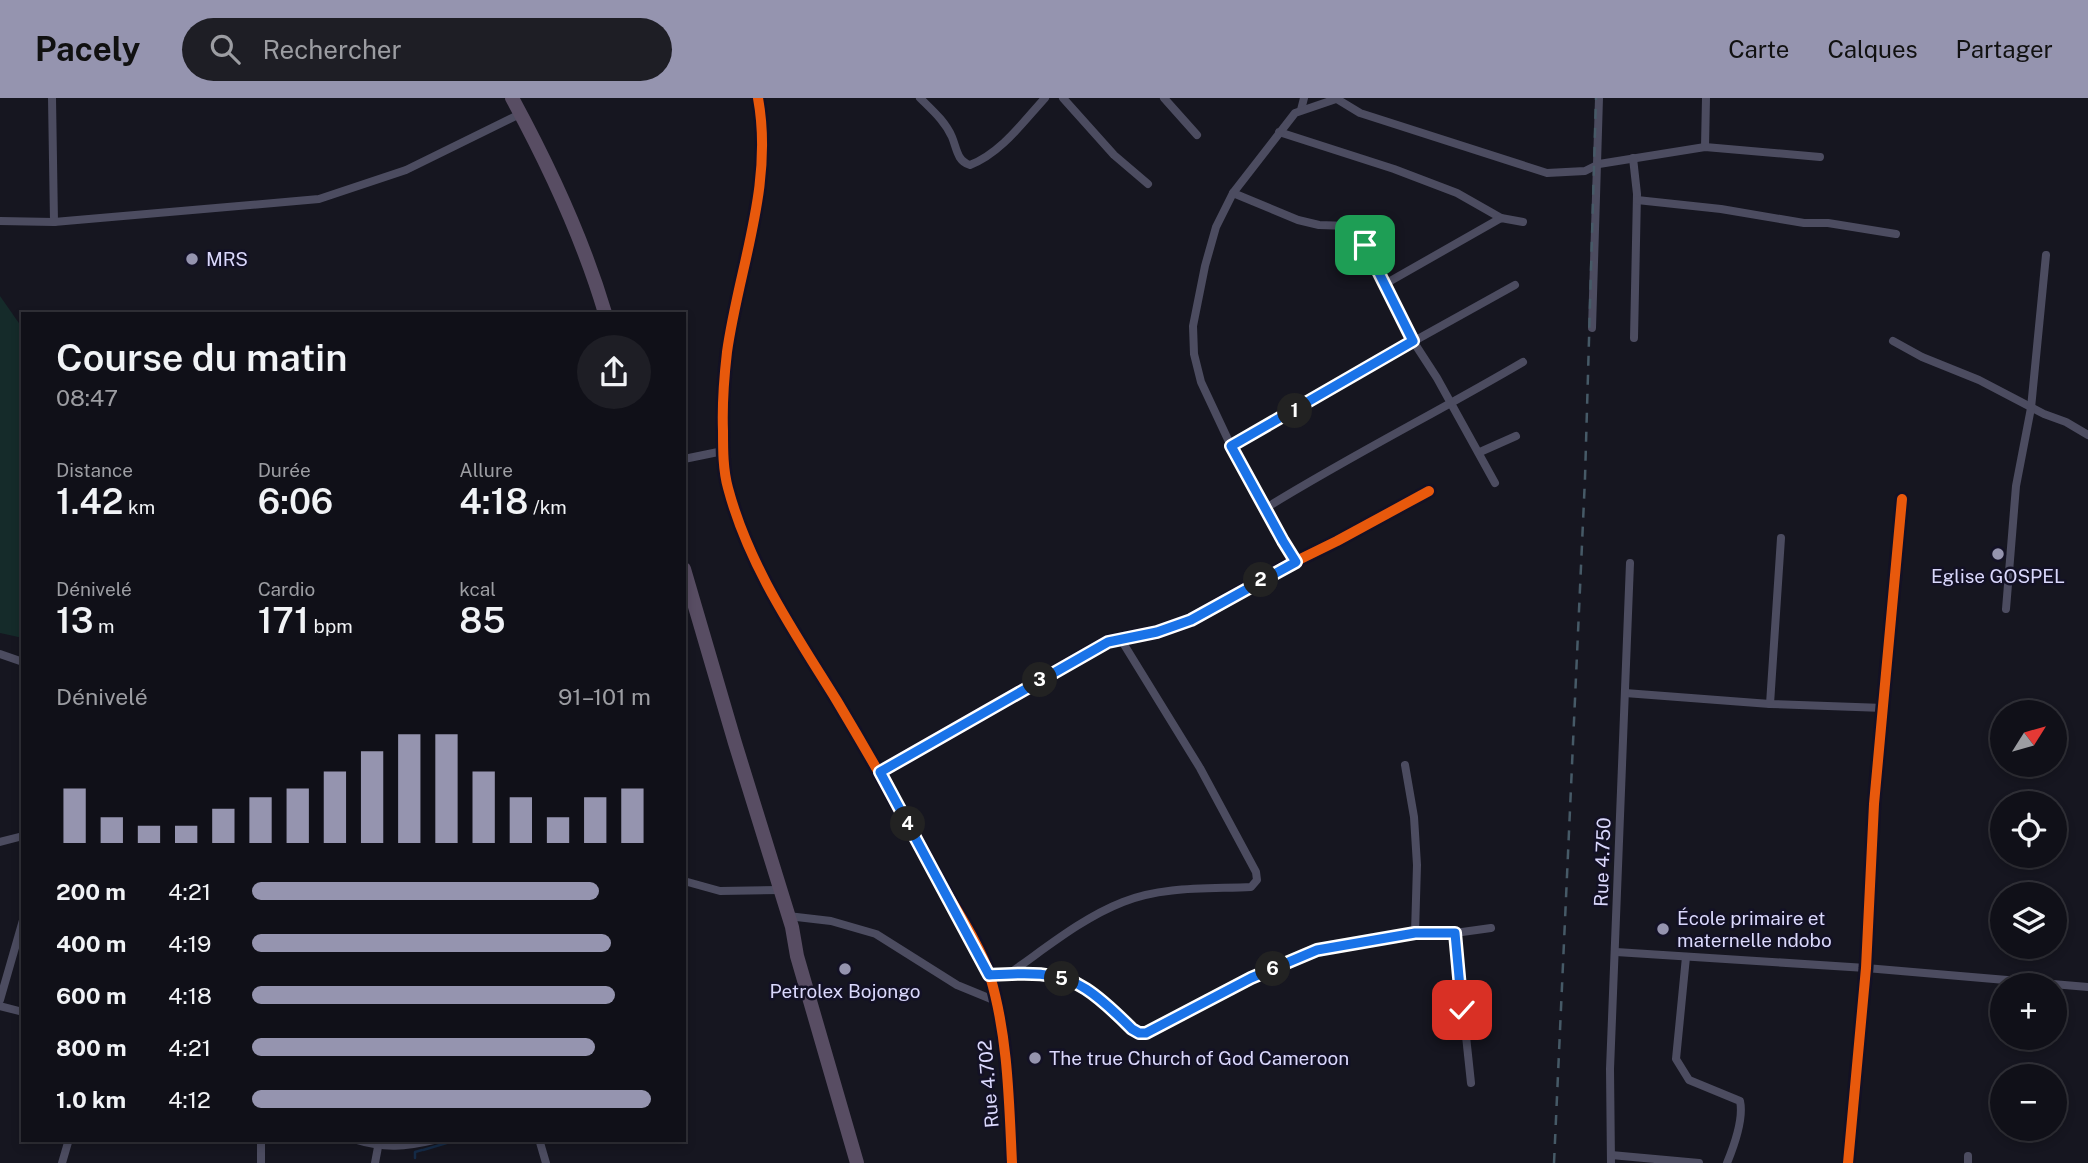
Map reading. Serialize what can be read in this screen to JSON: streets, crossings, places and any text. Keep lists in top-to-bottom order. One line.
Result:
{"streets":{"street":["Rue 4.750","Rue 4.702"]},"places":["MRS","Eglise GOSPEL","École primaire et maternelle ndobo","Petrolex Bojongo","The true Church of God Cameroon"],"north":"top right","page":{"header":"Pacely","search":"Rechercher","nav":["Carte","Calques","Partager"],"heading":["Course du matin","08:47"],"pins":["1","2","3","4","6","5"],"stats":[["Distance","1.42 km"],["Durée","6:06"],["Allure","4:18 /km"],["Dénivelé","13 m"],["Cardio","171 bpm"],["kcal","85"]],"chart":["Dénivelé","91–101 m"],"map_buttons":["+","−"],"list":[{"name":"200 m","note":"4:21"},{"name":"400 m","note":"4:19"},{"name":"600 m","note":"4:18"},{"name":"800 m","note":"4:21"},{"name":"1.0 km","note":"4:12"}]}}
